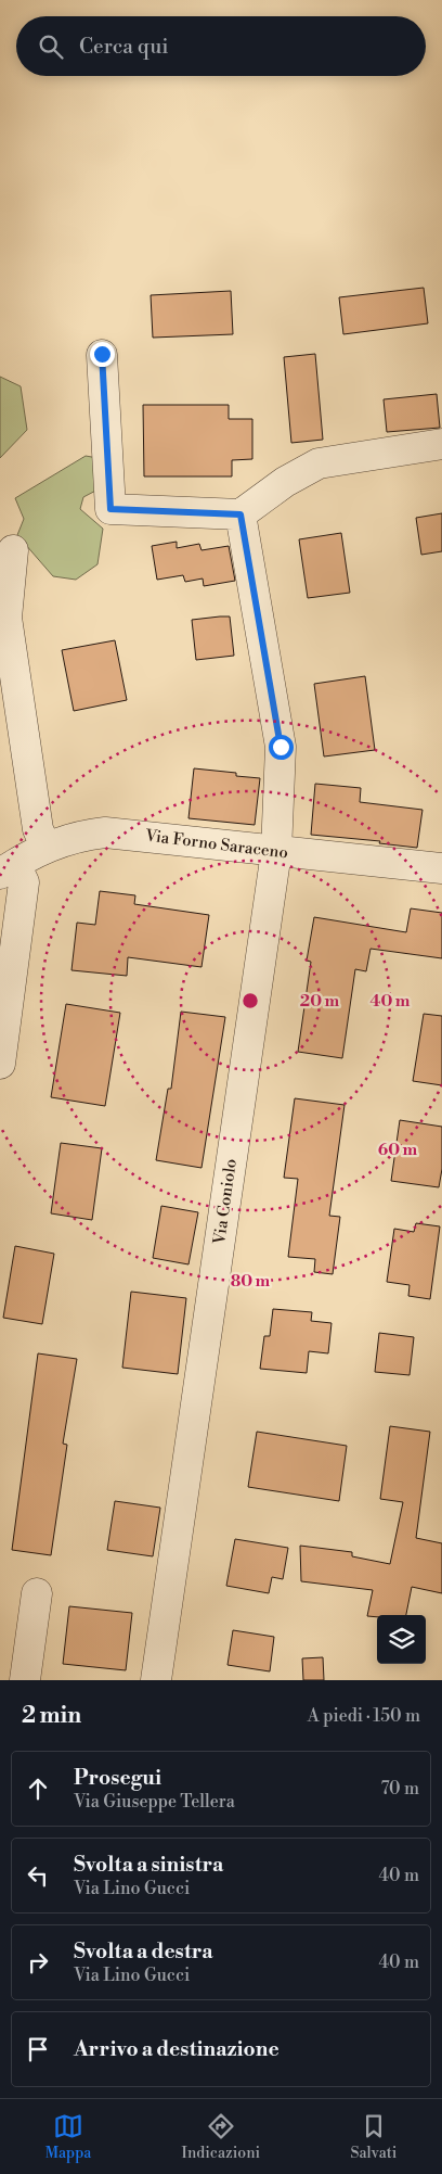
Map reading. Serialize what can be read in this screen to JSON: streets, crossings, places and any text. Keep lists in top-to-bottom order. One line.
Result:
{"streets":{"street":["Via Forno Saraceno","Via Coniolo"]},"crossings":[["Via Forno Saraceno","Via Coniolo"]],"page":{"search":"Cerca qui","heading":["2 min","A piedi · 150 m"],"list":[["Prosegui","Via Giuseppe Tellera","70 m"],["Svolta a sinistra","Via Lino Gucci","40 m"],["Svolta a destra","Via Lino Gucci","40 m"],"Arrivo a destinazione"],"nav":["Mappa","Indicazioni","Salvati"]},"rings":["20 m","40 m","60 m","80 m"]}
